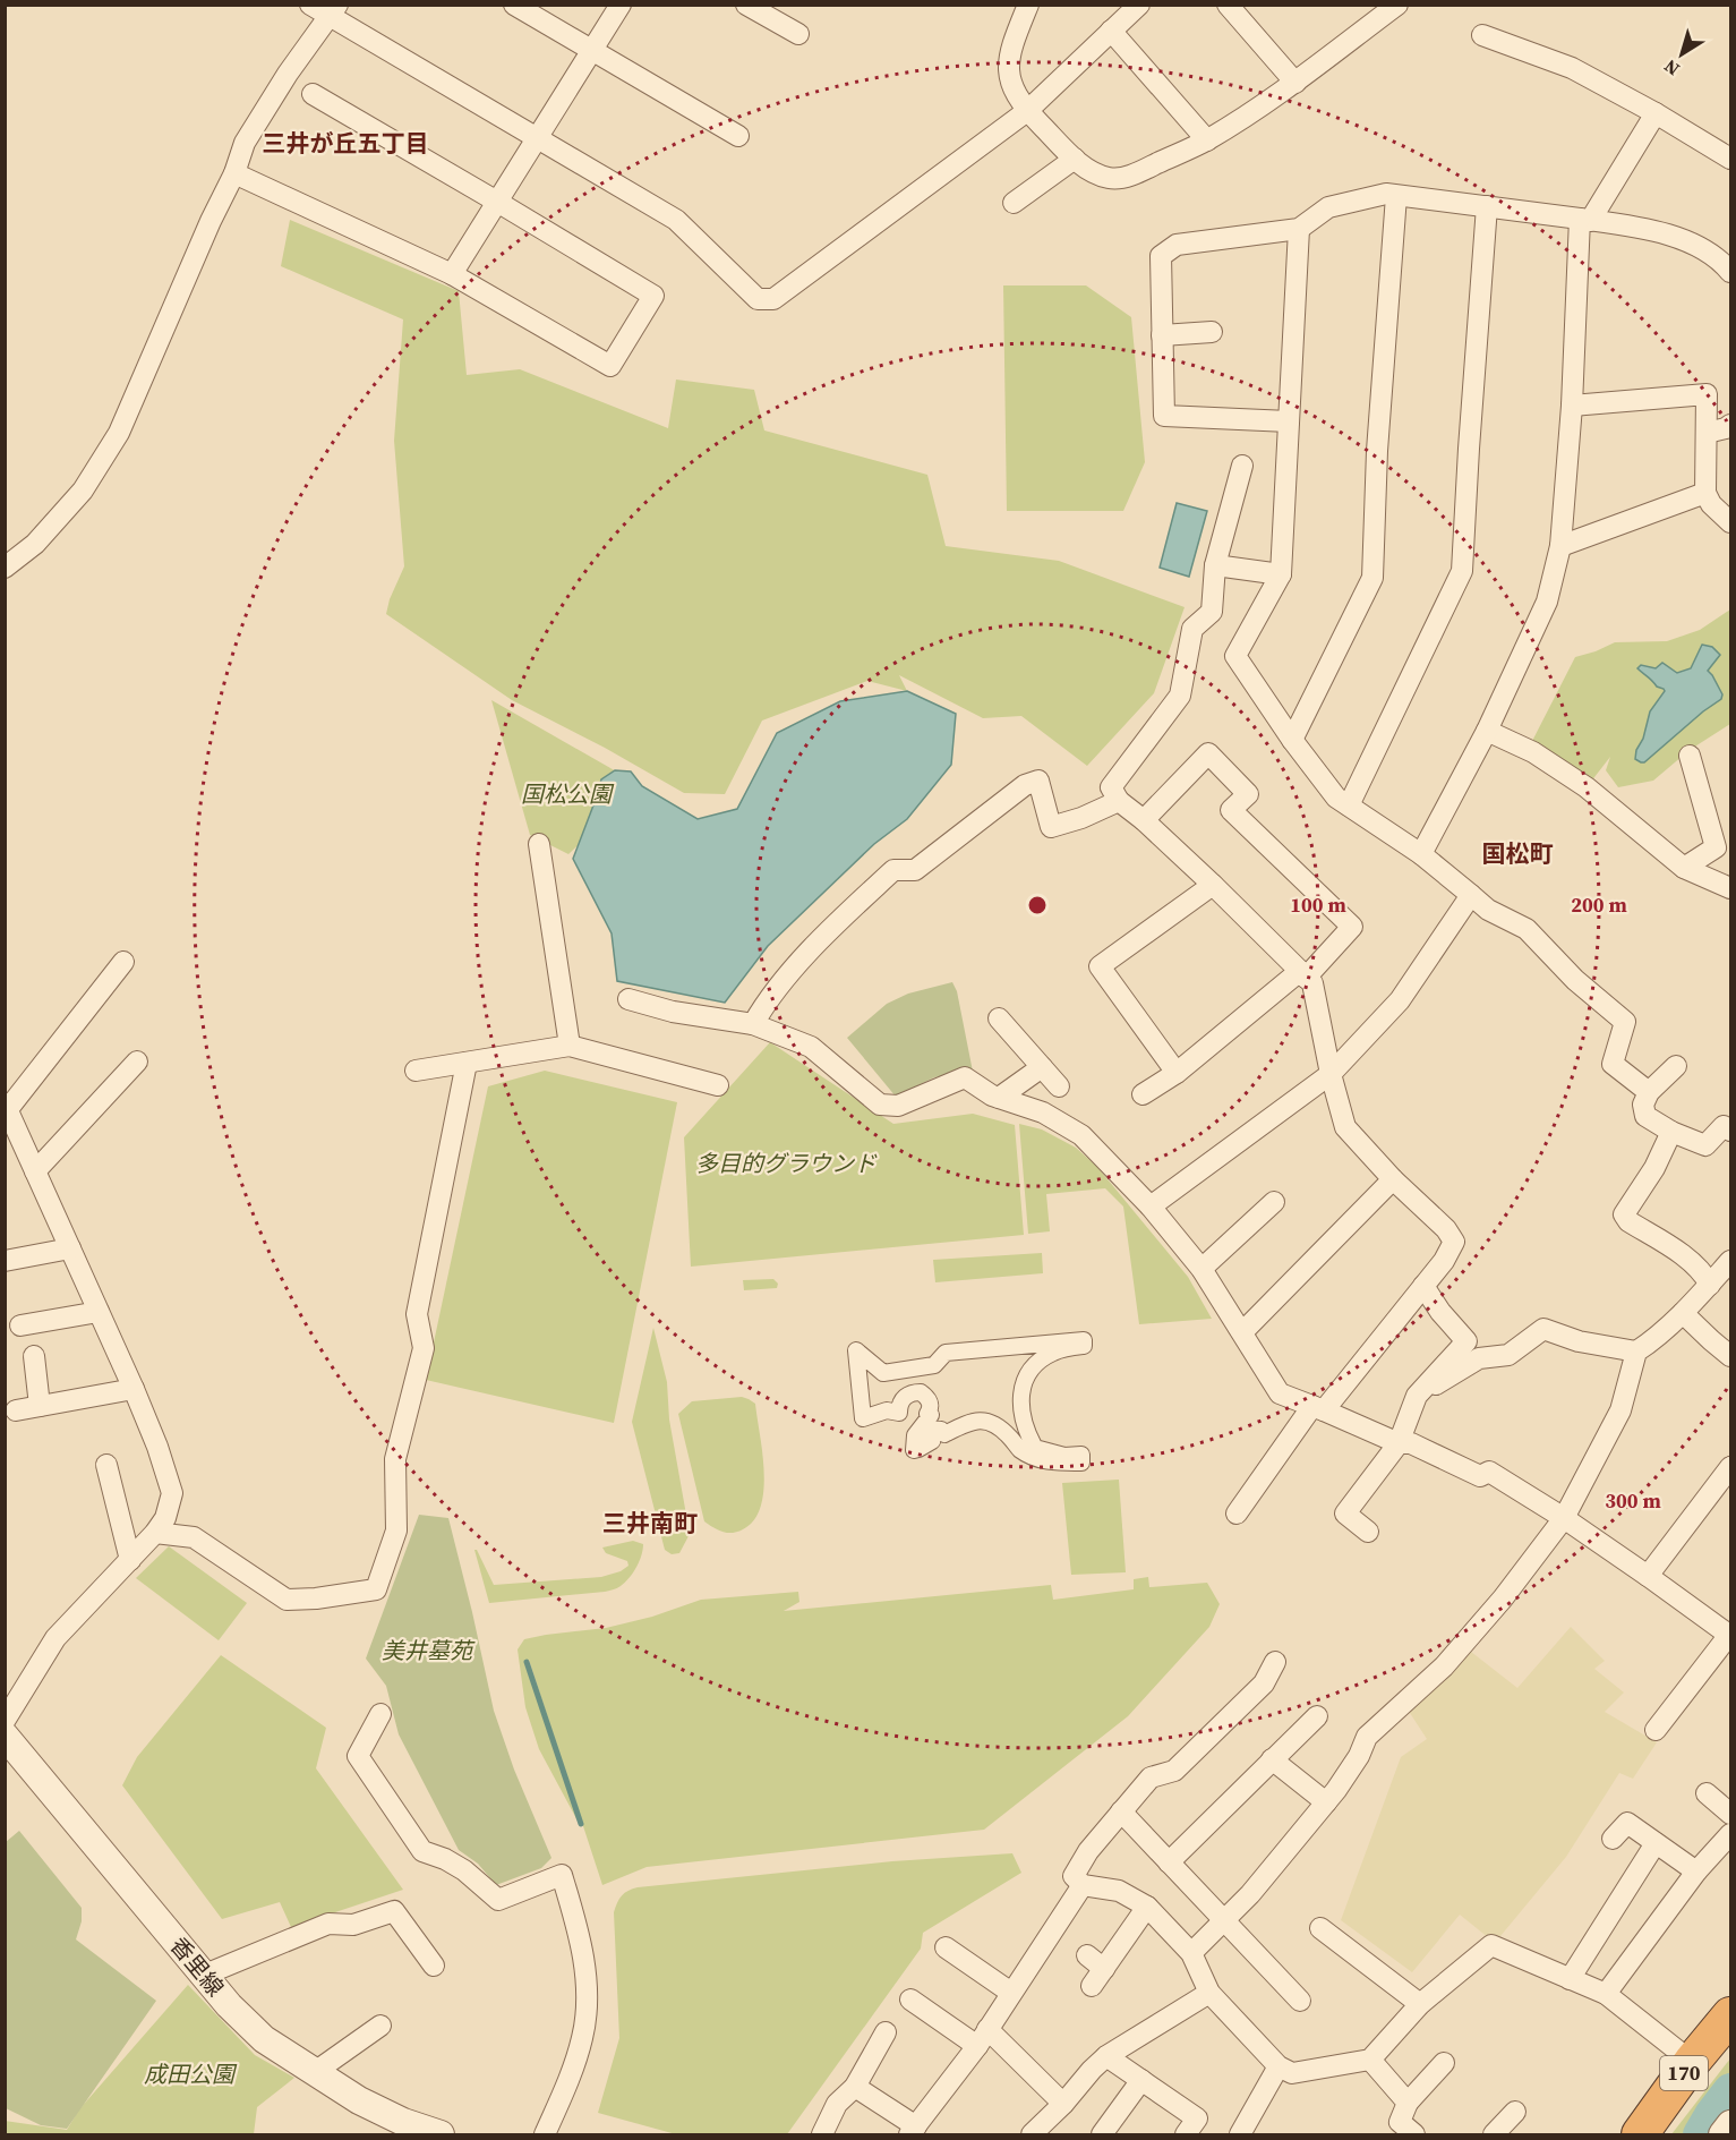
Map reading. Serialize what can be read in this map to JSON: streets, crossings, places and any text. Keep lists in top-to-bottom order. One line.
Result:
{"streets":{"highway":["170"],"street":["香里線"]},"districts":["三井が丘五丁目","国松町","三井南町"],"parks":["国松公園","多目的グラウンド","美井墓苑","成田公園"],"north":"bottom left","rings":["100 m","200 m","300 m"]}
